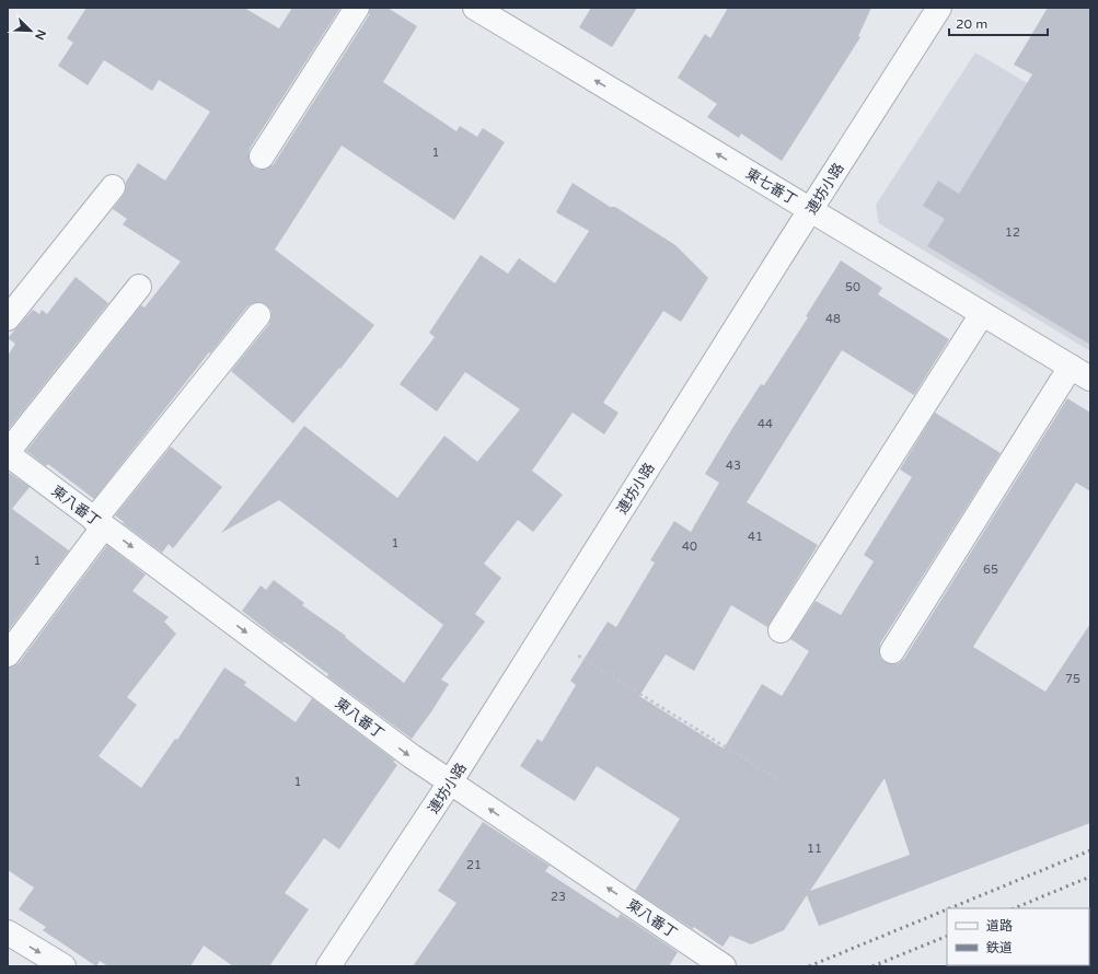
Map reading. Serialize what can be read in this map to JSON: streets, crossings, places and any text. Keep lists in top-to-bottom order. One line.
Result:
{"streets":{"street":["東七番丁","連坊小路","東八番丁"]},"crossings":[["東七番丁","連坊小路"],["連坊小路","東八番丁"]],"one_way":["東七番丁"],"house_numbers":["1","12","50","48","44","43","41","1","40","1","65","75","1","11","21","23"],"legend":["道路","鉄道"],"scale_bar":"20 m","north":"bottom right"}
